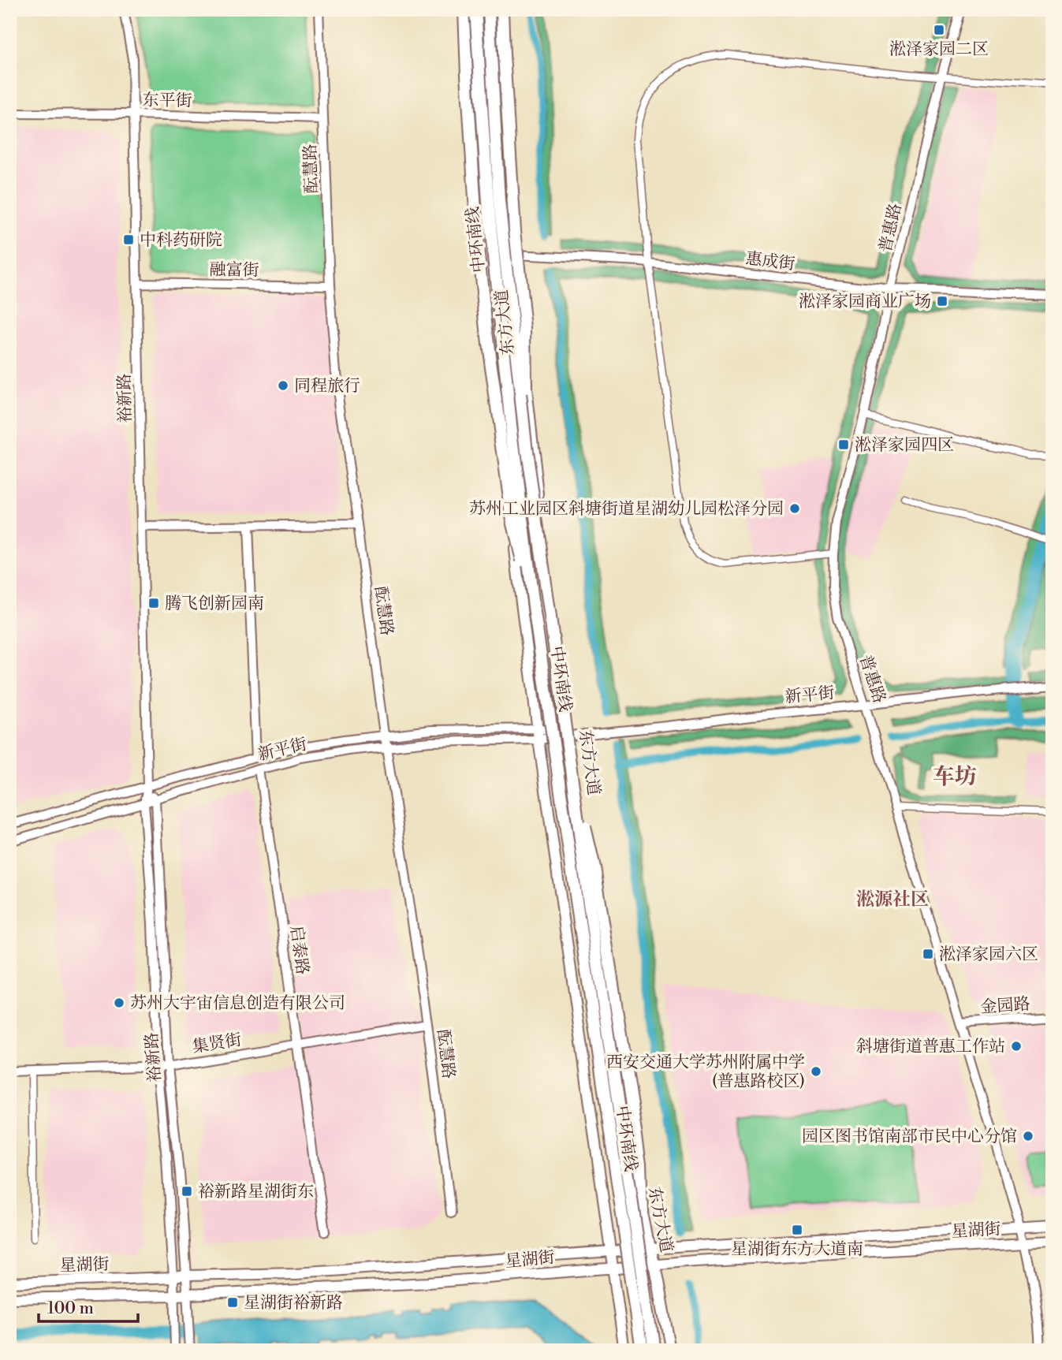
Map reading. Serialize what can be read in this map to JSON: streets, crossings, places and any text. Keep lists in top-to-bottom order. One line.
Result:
{"streets":{"highway":["中环南线"],"main road":["东方大道","星湖街"],"street":["东平街","酝慧路","普惠路","惠成街","融富街","裕新路","新平街","启泰路","金园路","集贤街"]},"crossings":[["东平街","酝慧路"],["东平街","裕新路"],["酝慧路","融富街"],["酝慧路","新平街"],["酝慧路","集贤街"],["普惠路","惠成街"],["普惠路","新平街"],["普惠路","金园路"],["普惠路","星湖街"],["惠成街","东方大道"],["融富街","裕新路"],["东方大道","新平街"],["东方大道","星湖街"],["裕新路","新平街"],["裕新路","集贤街"],["裕新路","星湖街"],["新平街","启泰路"],["启泰路","集贤街"]],"districts":["车坊","淞源社区"],"places":{"transit":["淞泽家园二区","中科药研院","淞泽家园商业广场","淞泽家园四区","腾飞创新园南","淞泽家园六区","裕新路星湖街东","星湖街东方大道南","星湖街裕新路"],"other":["同程旅行","苏州工业园区斜塘街道星湖幼儿园松泽分园","苏州大宇宙信息创造有限公司","斜塘街道普惠工作站","西安交通大学苏州附属中学 (普惠路校区)","园区图书馆南部市民中心分馆"]},"scale_bar":"100 m"}
